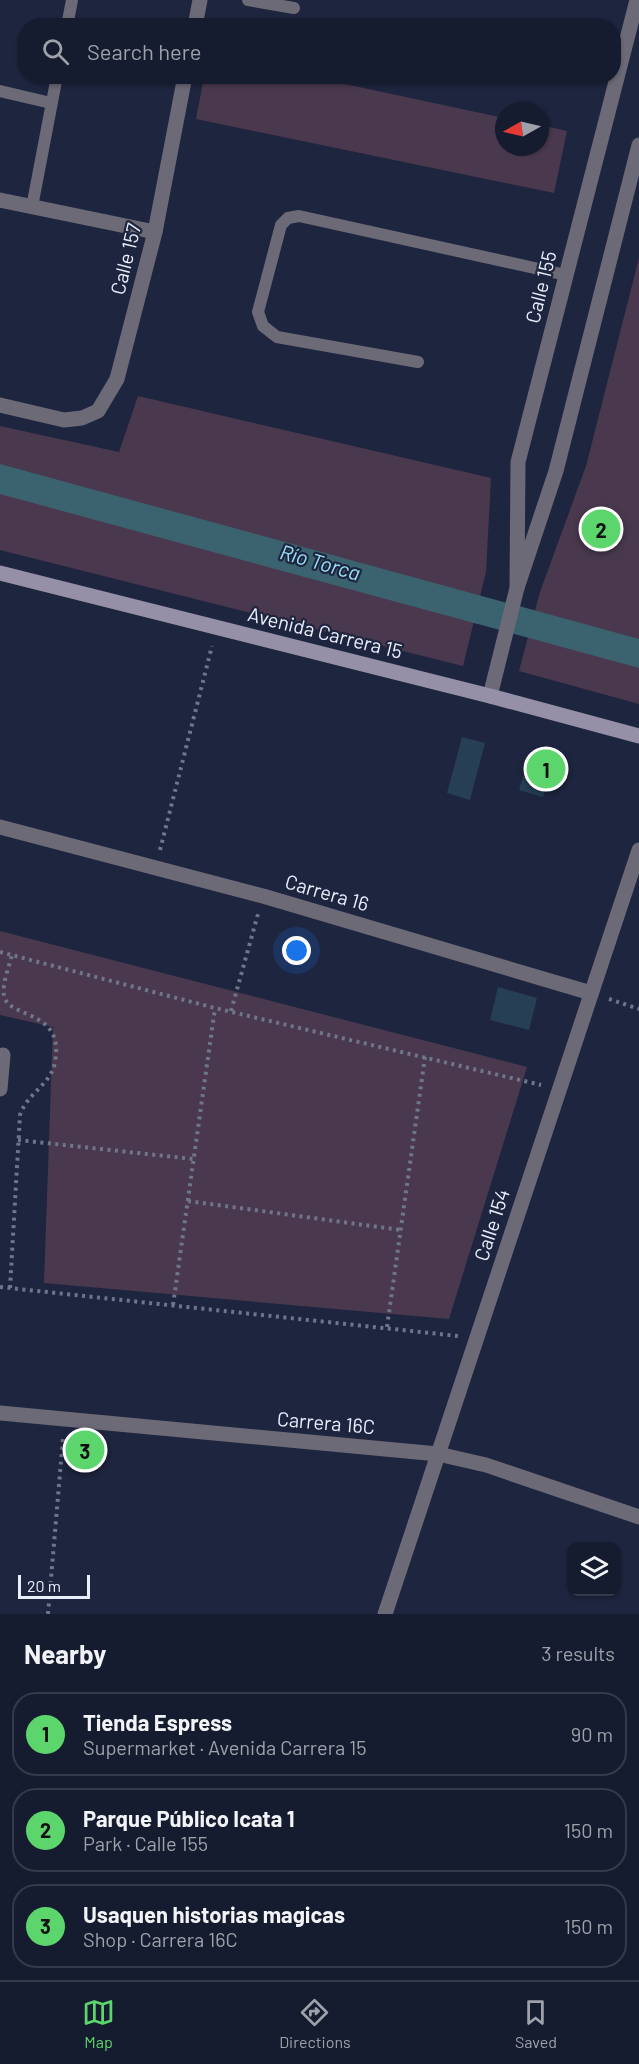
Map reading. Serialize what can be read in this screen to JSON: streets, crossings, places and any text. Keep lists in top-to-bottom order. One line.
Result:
{"streets":{"street":["Calle 157","Calle 155","Avenida Carrera 15","Carrera 16","Calle 154","Carrera 16C"]},"crossings":[["Calle 155","Avenida Carrera 15"],["Carrera 16","Calle 154"],["Calle 154","Carrera 16C"]],"water":["Río Torca"],"scale_bar":"20 m","north":"left","page":{"search":"Search here","pins":["2","1","3"],"scale":"20 m","heading":["Nearby","3 results"],"list":[{"mark":"1","name":"Tienda Espress","note":"Supermarket · Avenida Carrera 15","value":"90 m"},{"mark":"2","name":"Parque Público Icata 1","note":"Park · Calle 155","value":"150 m"},{"mark":"3","name":"Usaquen historias magicas","note":"Shop · Carrera 16C","value":"150 m"}],"nav":["Map","Directions","Saved"]}}
